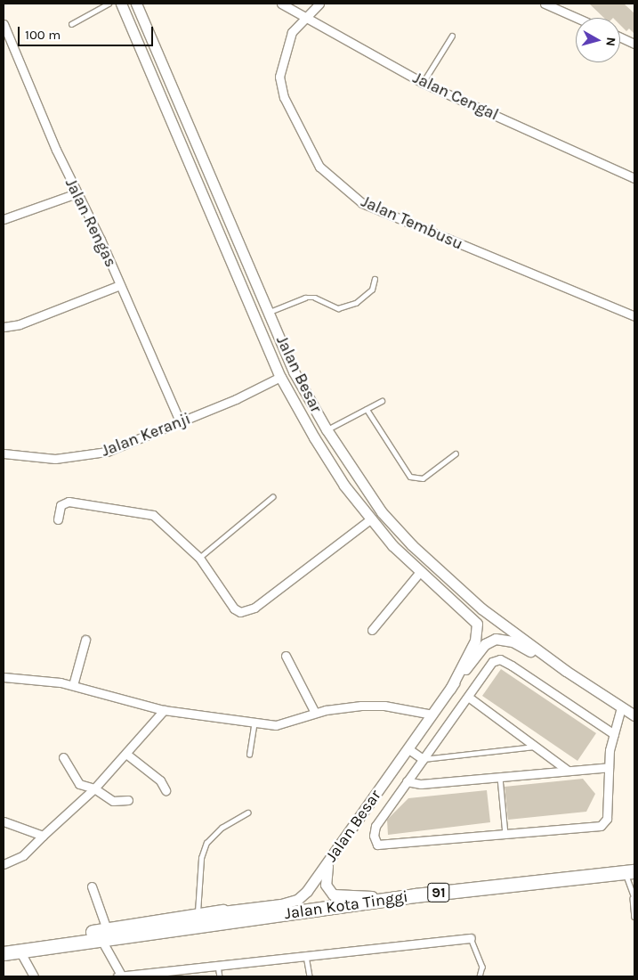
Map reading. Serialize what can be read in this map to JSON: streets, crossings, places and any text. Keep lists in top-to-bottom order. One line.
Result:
{"streets":{"highway":["91","Jalan Kota Tinggi"],"main road":["Jalan Besar"],"street":["Jalan Cengal","Jalan Rengas","Jalan Tembusu","Jalan Keranji"]},"crossings":[["Jalan Cengal","Jalan Tembusu"],["Jalan Rengas","Jalan Keranji"],["Jalan Besar","Jalan Keranji"]],"scale_bar":"100 m","north":"right"}
